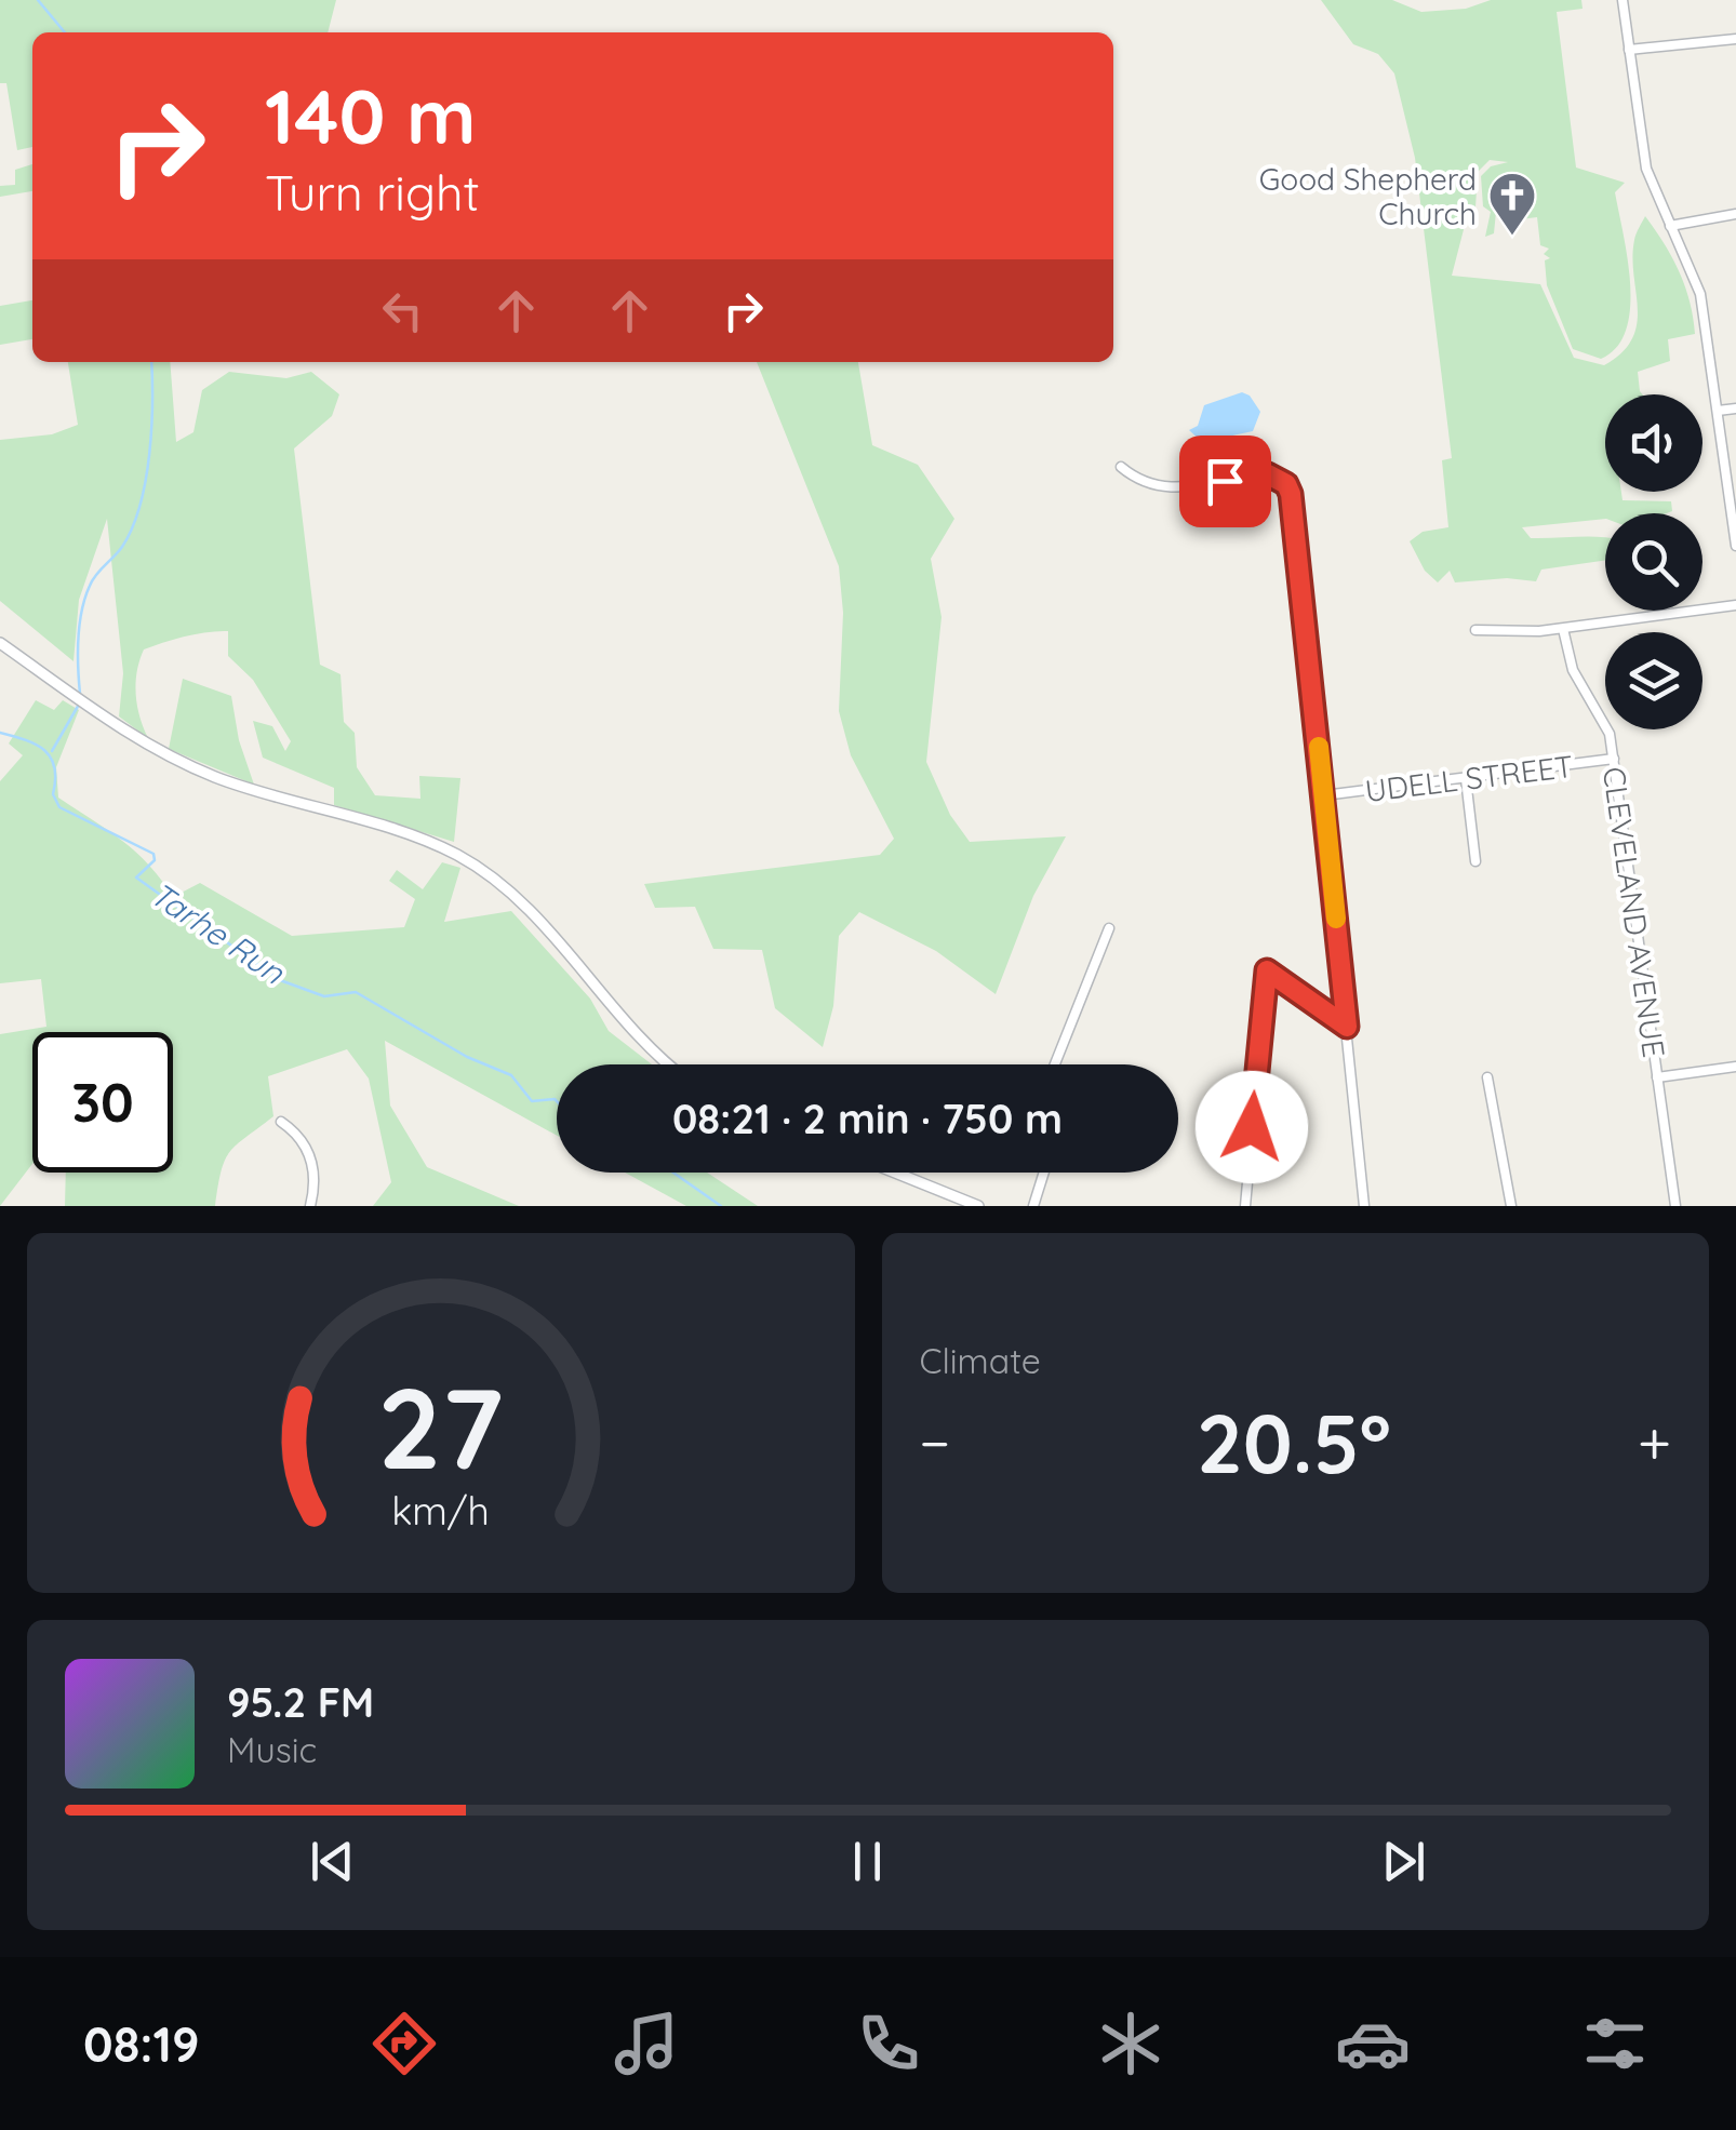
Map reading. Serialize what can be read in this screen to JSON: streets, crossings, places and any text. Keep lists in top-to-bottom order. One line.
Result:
{"streets":{"street":["UDELL STREET","CLEVELAND AVENUE"]},"crossings":[["UDELL STREET","CLEVELAND AVENUE"]],"water":["Tarhe Run"],"places":{"church":["Good Shepherd Church"]},"page":{"turn":["140 m","Turn right"],"limit":"30","trip":"08:21 · 2 min · 750 m","tile":"Climate","heat":["−","20.5°","+"],"song":["95.2 FM","Music"],"tabs":"08:19","gauge":["27","km/h"]}}
